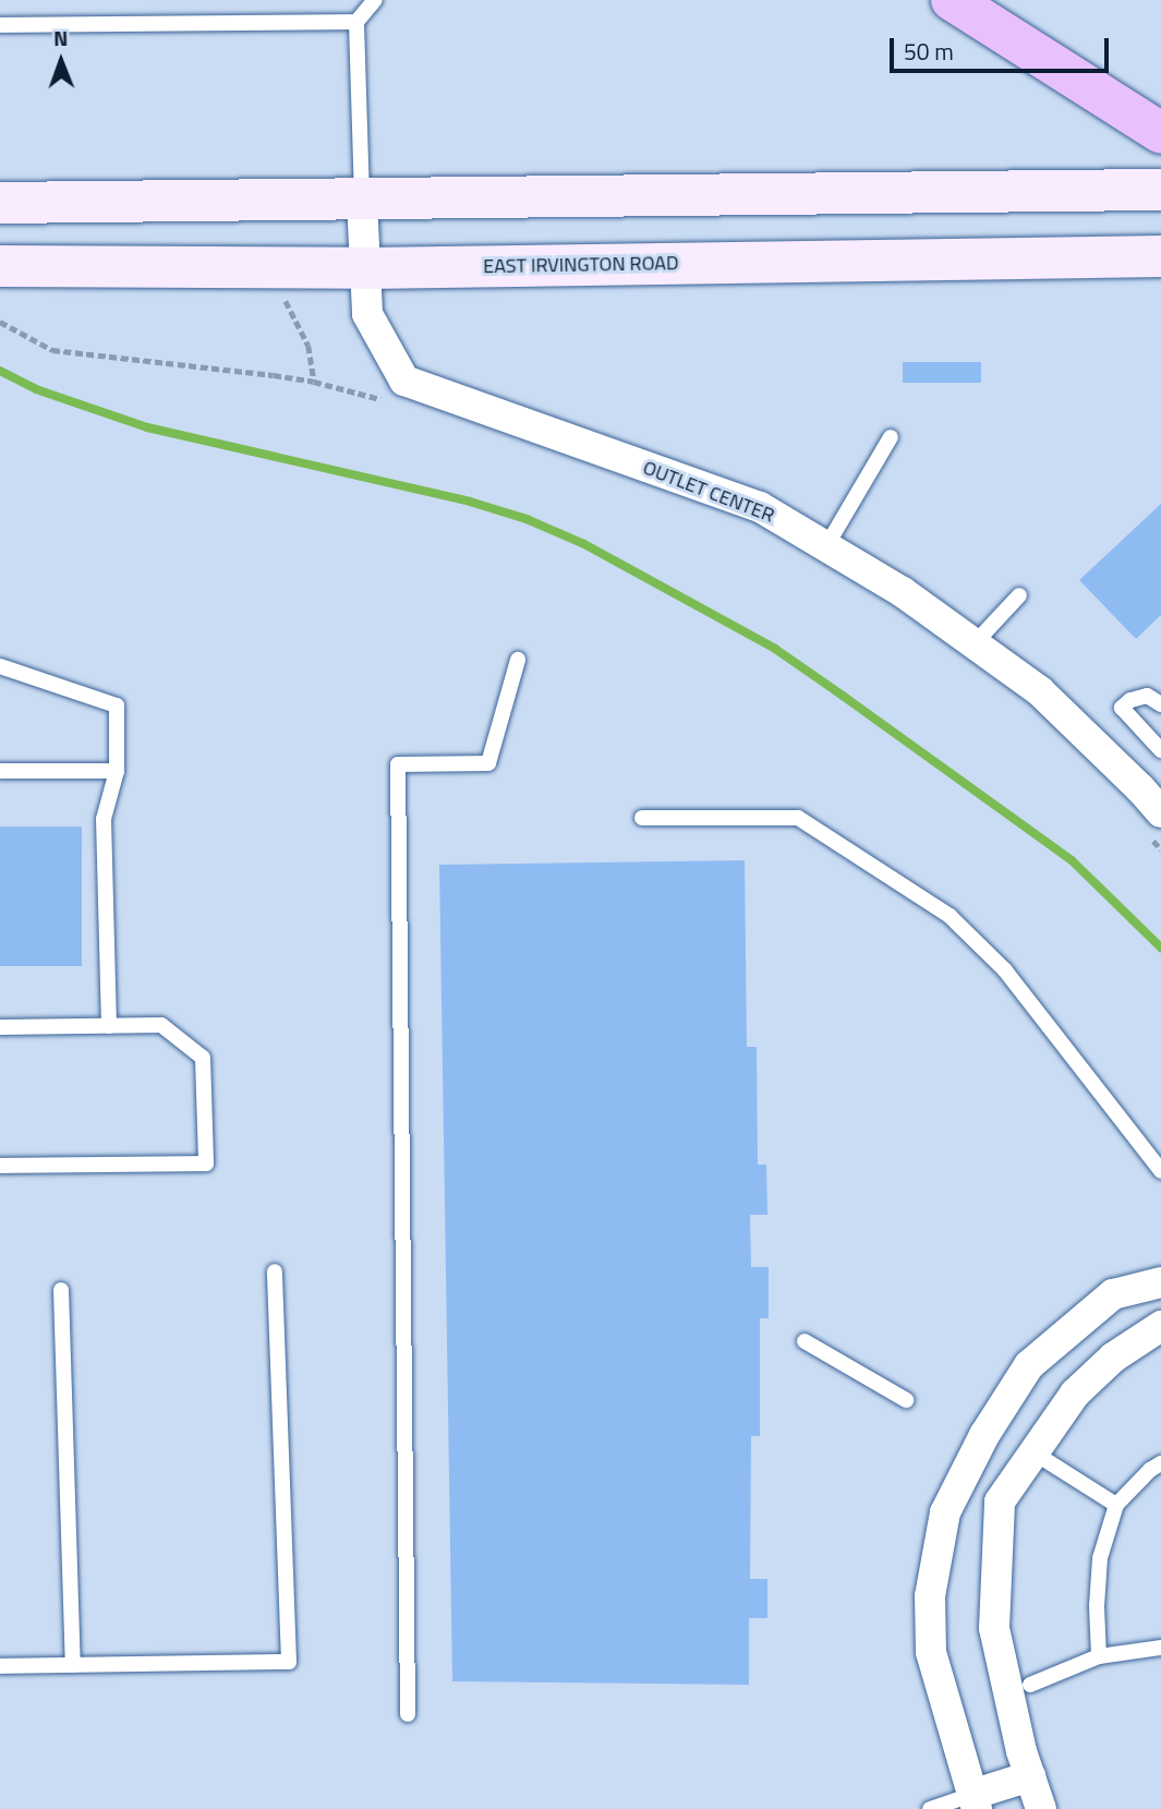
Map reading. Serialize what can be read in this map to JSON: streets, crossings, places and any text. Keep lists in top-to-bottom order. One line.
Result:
{"streets":{"main road":["EAST IRVINGTON ROAD"],"street":["OUTLET CENTER"]},"crossings":[["EAST IRVINGTON ROAD","OUTLET CENTER"]],"scale_bar":"50 m","north":"top"}
